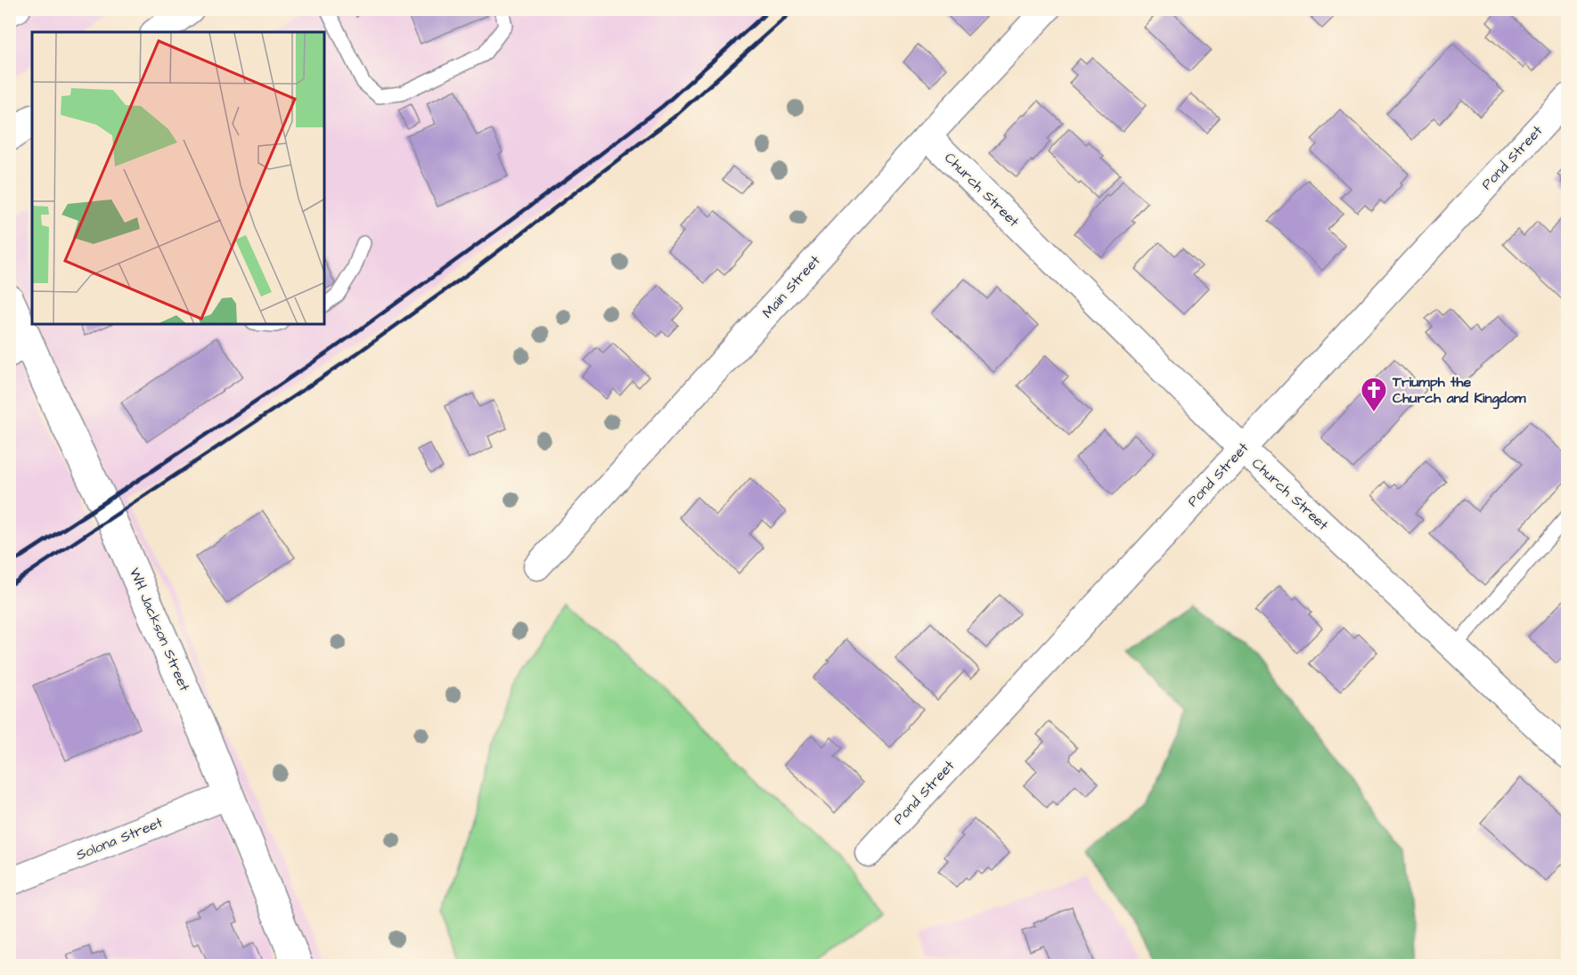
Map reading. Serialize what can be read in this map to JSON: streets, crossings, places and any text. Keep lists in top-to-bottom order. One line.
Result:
{"streets":{"street":["Pond Street","Church Street","Main Street","WH Jackson Street","Solona Street"]},"crossings":[["Pond Street","Church Street"],["Church Street","Main Street"],["WH Jackson Street","Solona Street"]],"places":{"church":["Triumph the Church and Kingdom"]}}
